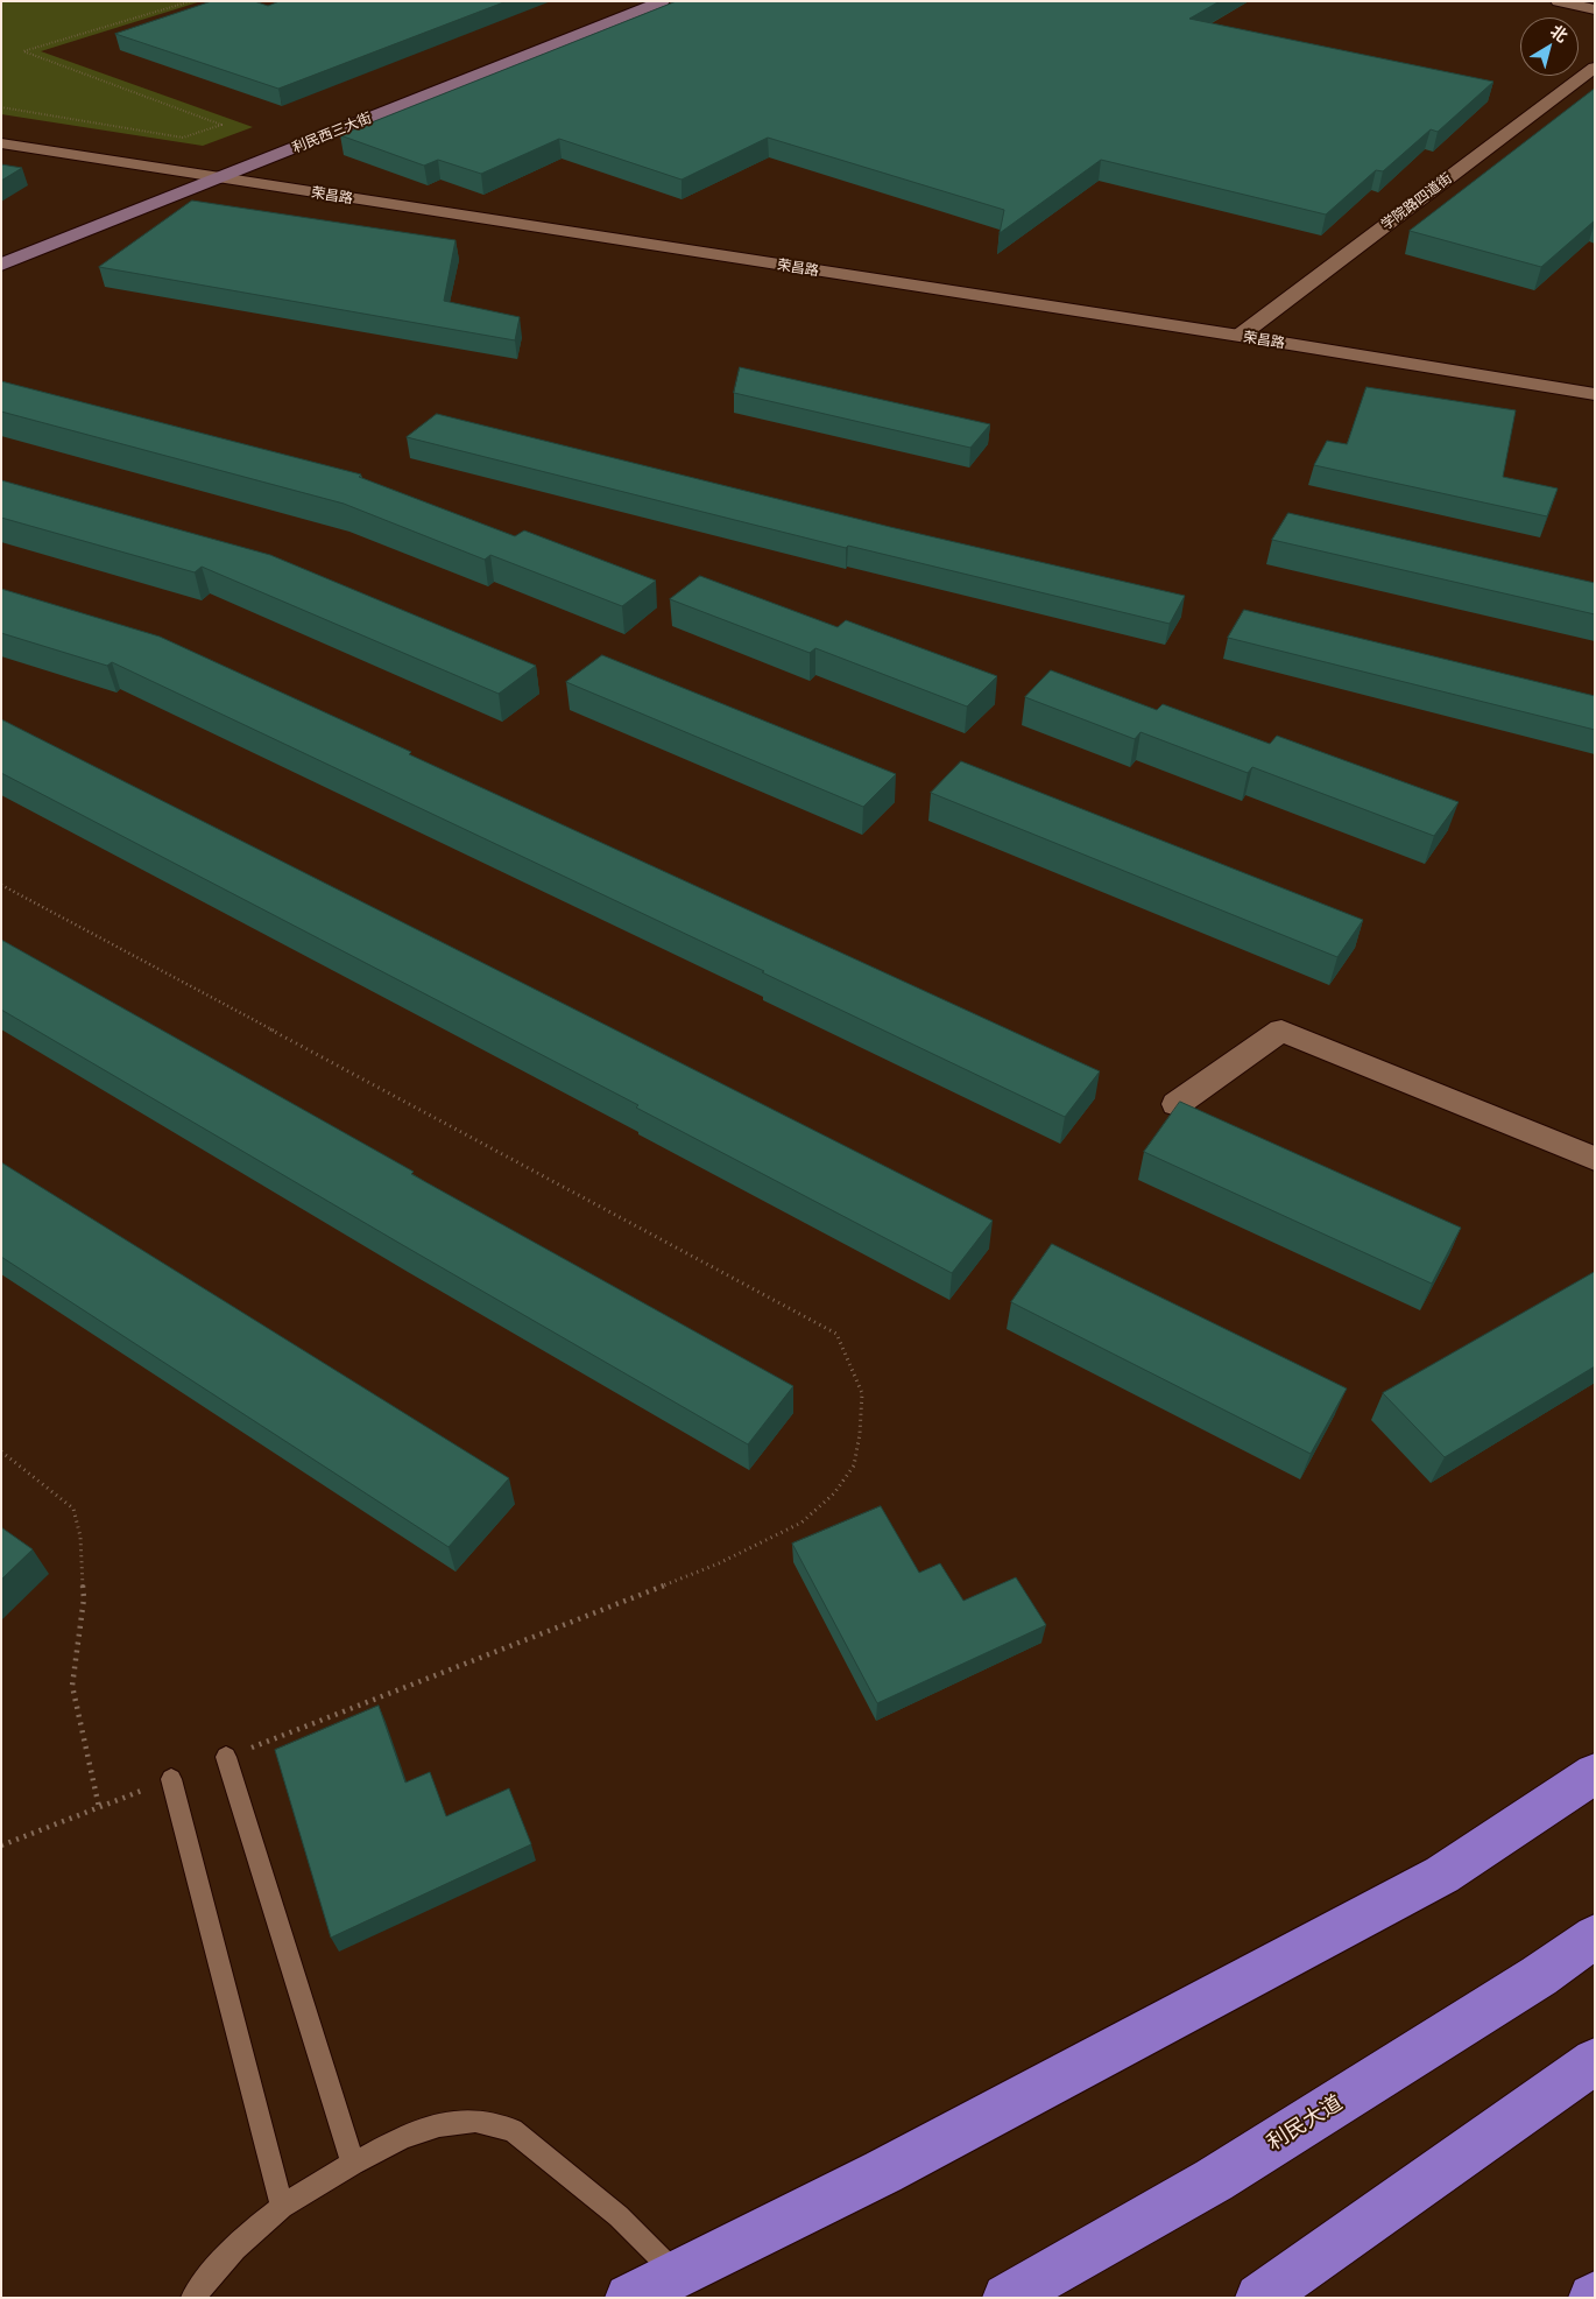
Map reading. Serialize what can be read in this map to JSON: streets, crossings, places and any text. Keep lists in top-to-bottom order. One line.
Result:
{"streets":{"highway":["利民大道"],"main road":["利民西三大街"],"street":["荣昌路","学院路四道街"]},"crossings":[["利民西三大街","荣昌路"],["荣昌路","学院路四道街"]],"north":"top right"}
